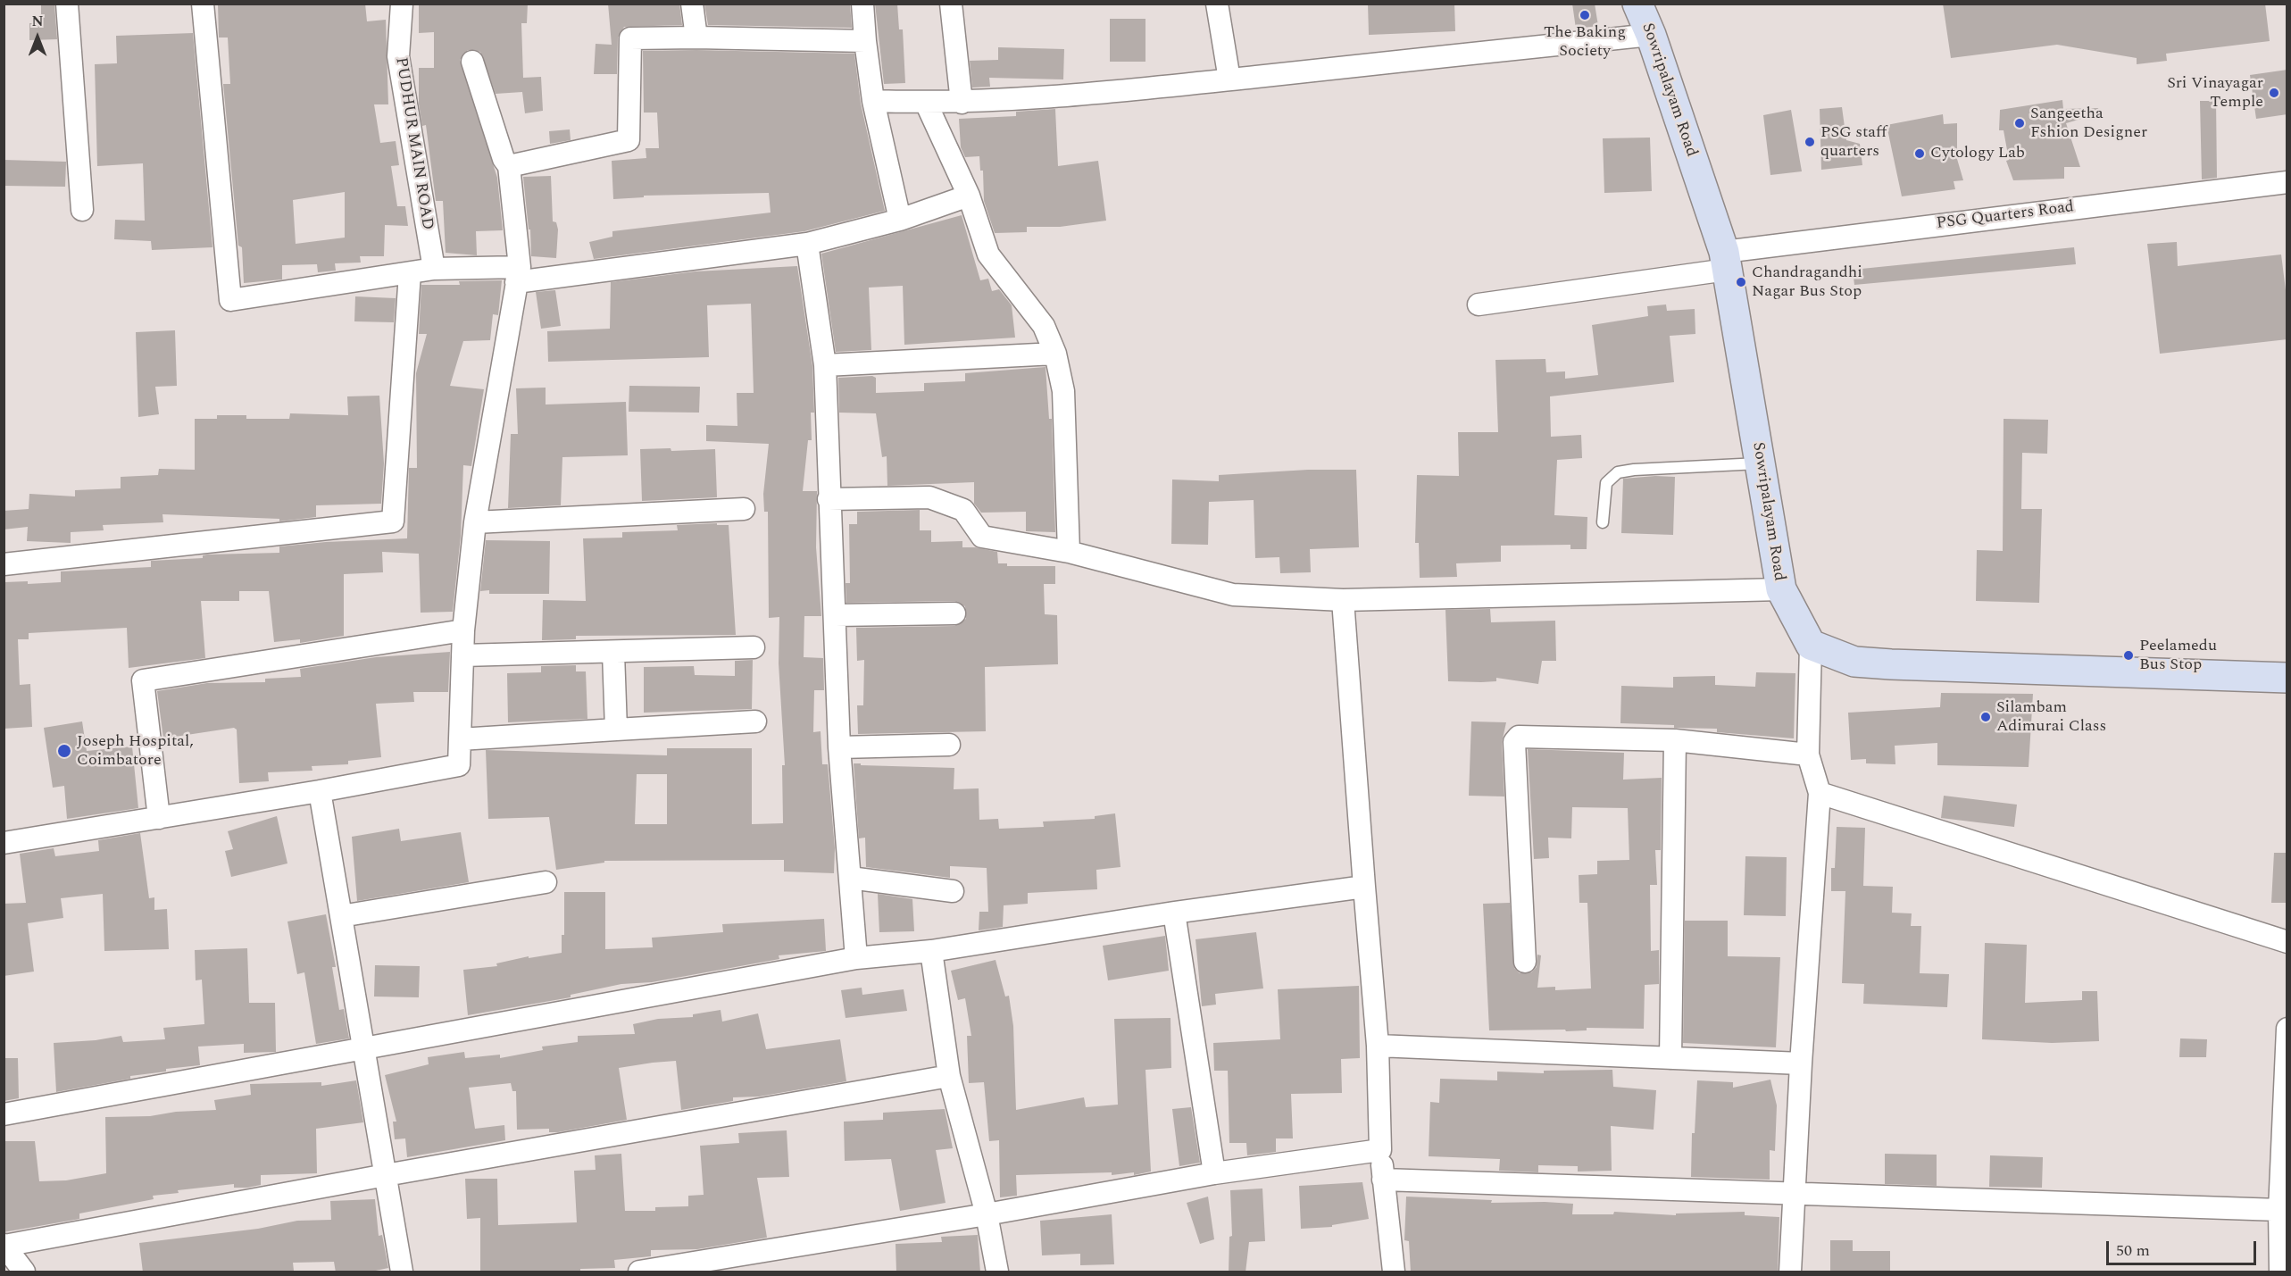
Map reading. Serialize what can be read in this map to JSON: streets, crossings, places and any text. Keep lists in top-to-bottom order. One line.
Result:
{"streets":{"street":["Sowripalayam Road","PUDHUR MAIN ROAD","PSG Quarters Road"]},"crossings":[["Sowripalayam Road","PSG Quarters Road"]],"places":["The Baking Society","Sri Vinayagar Temple","Sangeetha Fshion Designer","PSG staff quarters","Cytology Lab","Chandragandhi Nagar Bus Stop","Peelamedu Bus Stop","Silambam Adimurai Class","Joseph Hospital, Coimbatore"],"scale_bar":"50 m","north":"top"}
